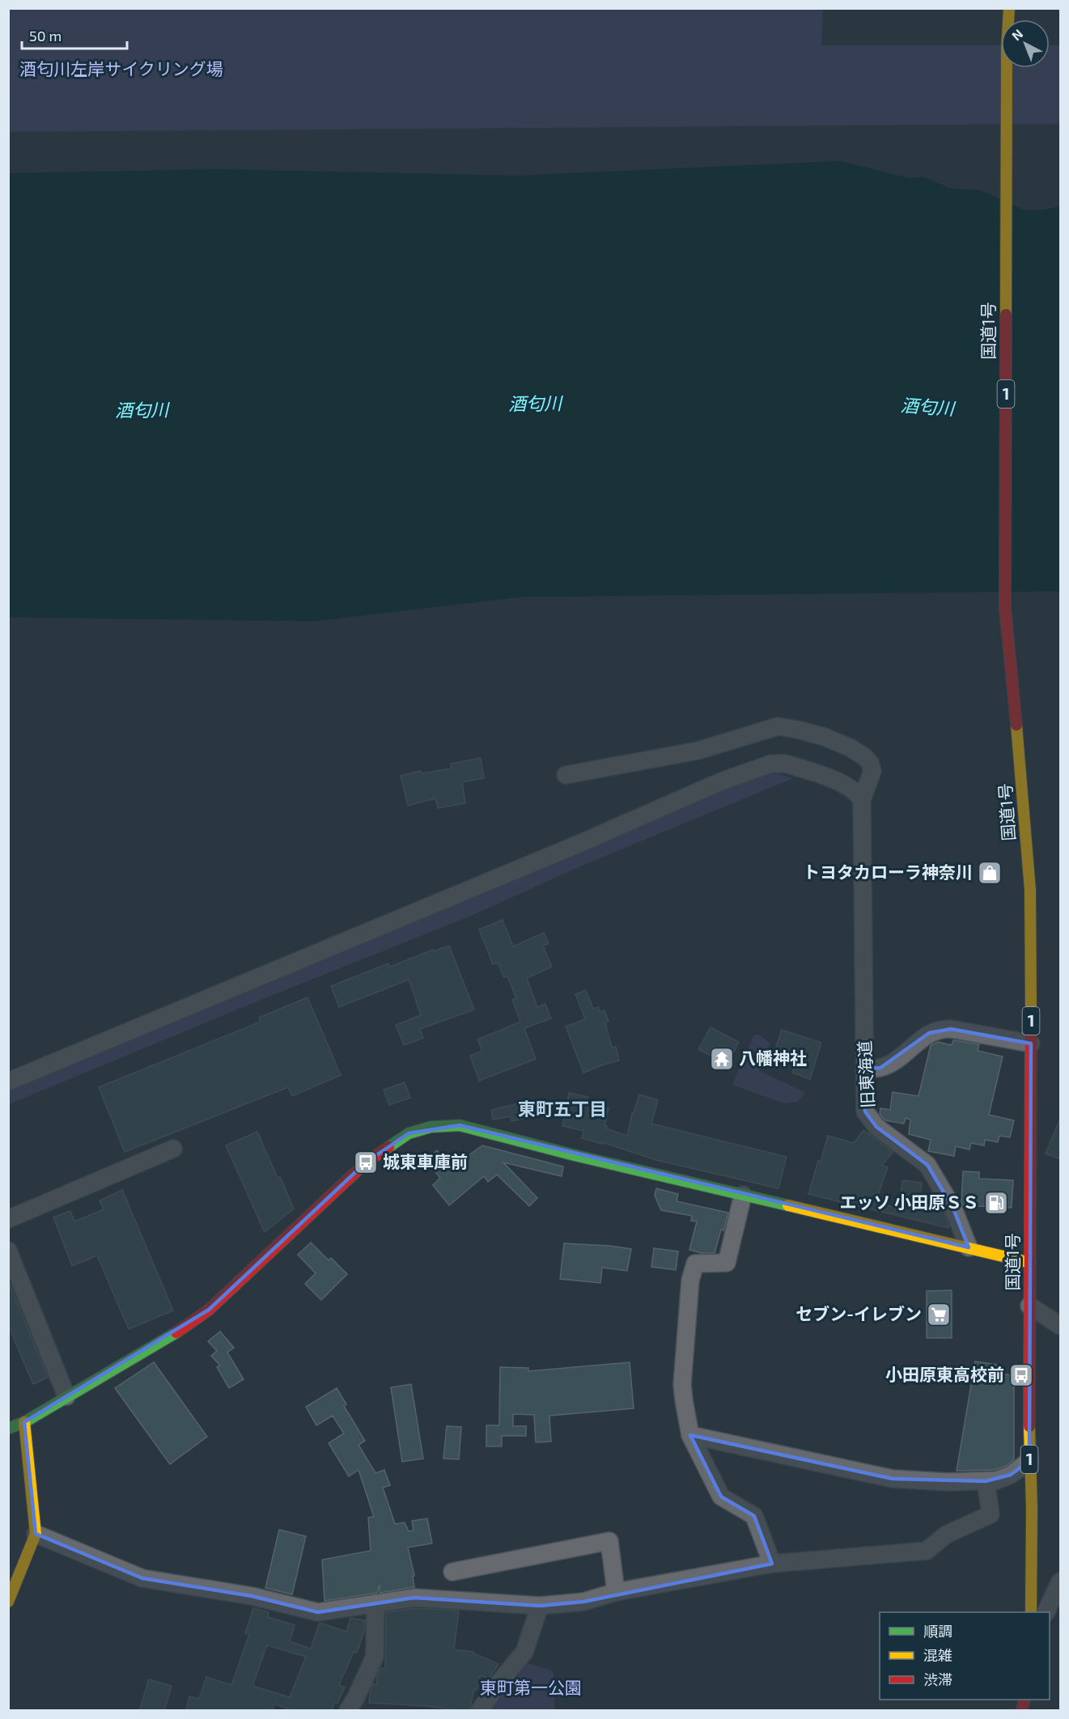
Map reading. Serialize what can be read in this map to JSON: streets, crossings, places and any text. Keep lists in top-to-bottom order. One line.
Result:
{"streets":{"main road":["国道1号","1"],"street":["旧東海道"]},"districts":["東町五丁目"],"water":["酒匂川"],"parks":["酒匂川左岸サイクリング場","東町第一公園"],"places":{"shop":["トヨタカローラ神奈川"],"temple":["八幡神社"],"bus stop":["城東車庫前","小田原東高校前"],"fuel station":["エッソ 小田原ＳＳ"],"supermarket":["セブン-イレブン"]},"legend":["順調","混雑","渋滞"],"scale_bar":"50 m","north":"top left"}
